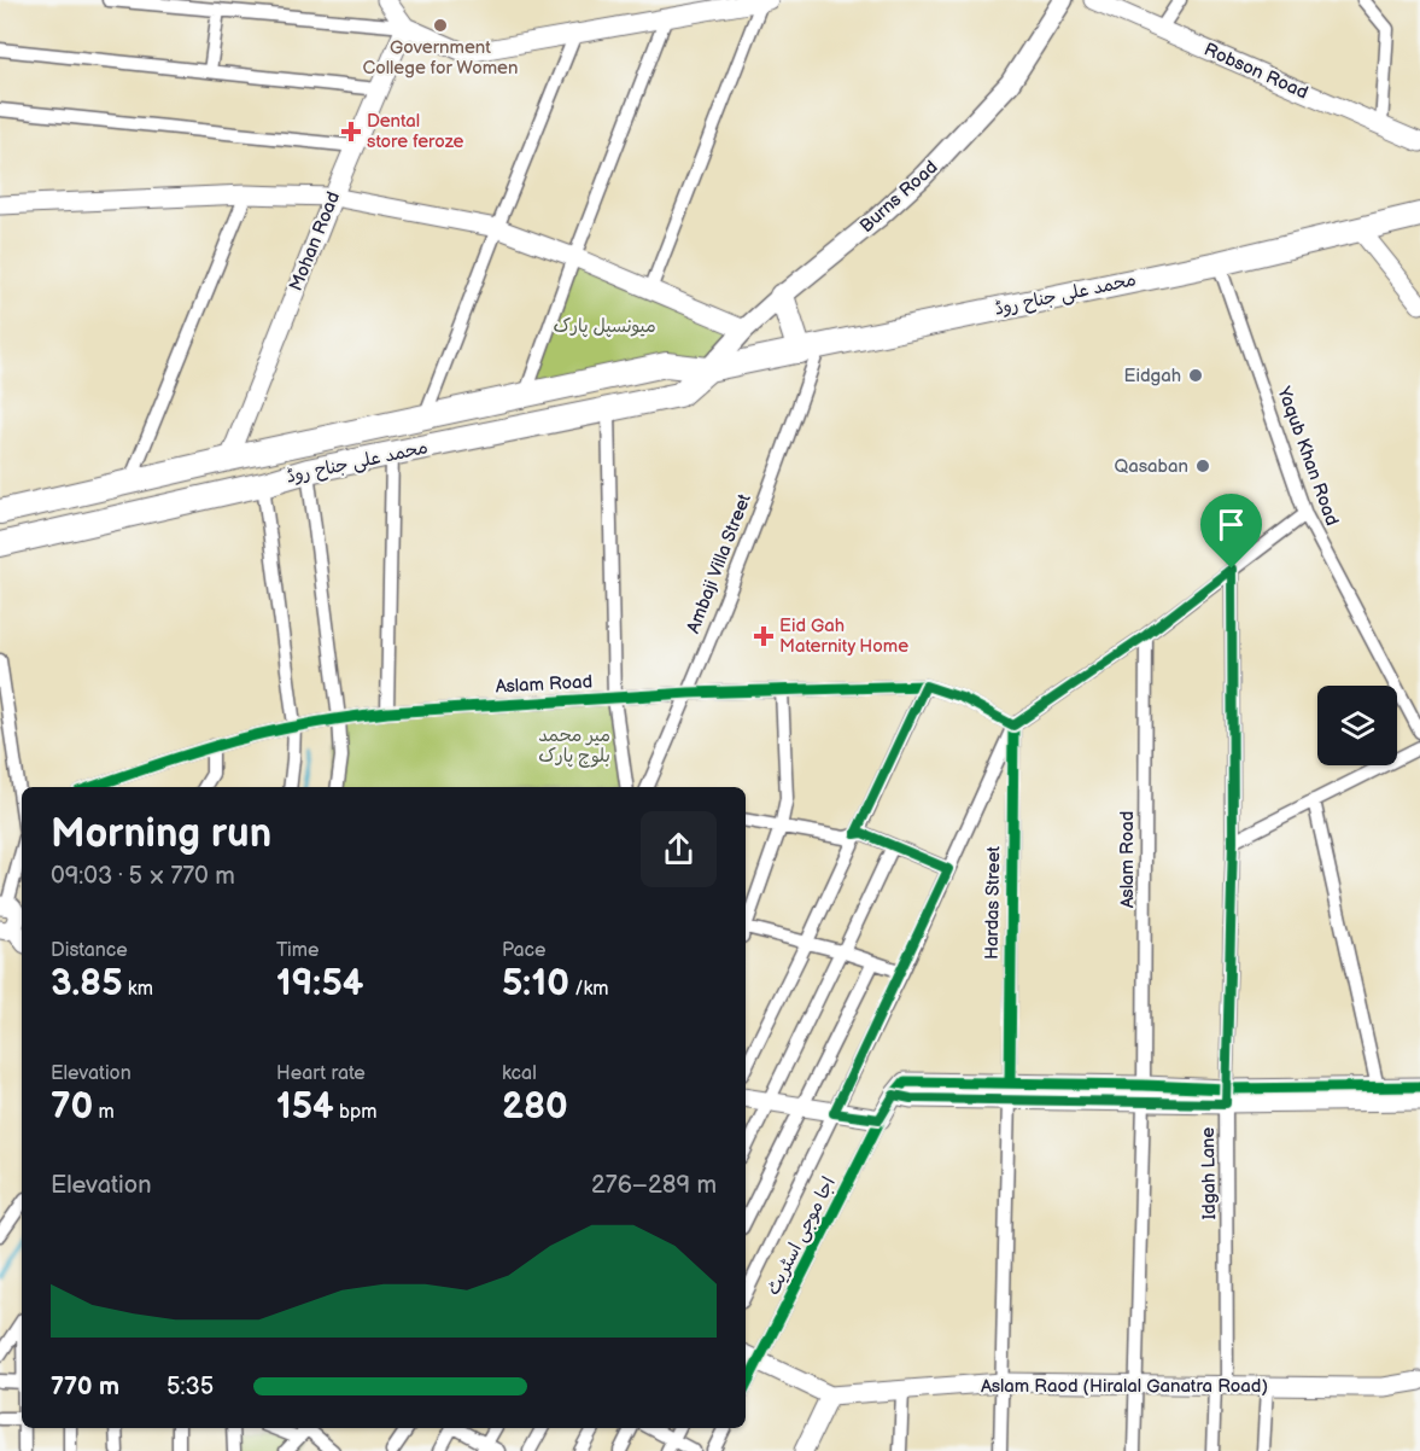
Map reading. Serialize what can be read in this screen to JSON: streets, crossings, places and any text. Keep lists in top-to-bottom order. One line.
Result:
{"streets":{"highway":["محمد علی جناح روڈ"],"main road":["Burns Road"],"street":["Robson Road","Mohan Road","Yaqub Khan Road","Ambaji Villa Street","Aslam Road","Hardas Street","Idgah Lane","اجا موجی اسٹریٹ","Aslam Raod (Hiralal Ganatra Road)"]},"crossings":[["Burns Road","محمد علی جناح روڈ"],["Mohan Road","محمد علی جناح روڈ"],["محمد علی جناح روڈ","Yaqub Khan Road"],["محمد علی جناح روڈ","Ambaji Villa Street"],["Ambaji Villa Street","Aslam Road"],["Aslam Road","Hardas Street"],["Aslam Road","Aslam Raod (Hiralal Ganatra Road)"],["Hardas Street","اجا موجی اسٹریٹ"],["Hardas Street","Aslam Raod (Hiralal Ganatra Road)"],["Idgah Lane","Aslam Raod (Hiralal Ganatra Road)"]],"parks":["میونسپل پارک","میر محمد بلوچ پارک"],"places":{"other":["Government College for Women","Eidgah","Qasaban"],"health":["Dental store feroze","Eid Gah Maternity Home"]},"page":{"heading":["Morning run","09:03 · 5 × 770 m"],"stats":[["Distance","3.85 km"],["Time","19:54"],["Pace","5:10 /km"],["Elevation","70 m"],["Heart rate","154 bpm"],["kcal","280"]],"chart":["Elevation","276–289 m"],"list":[{"name":"770 m","note":"5:35"}]}}
